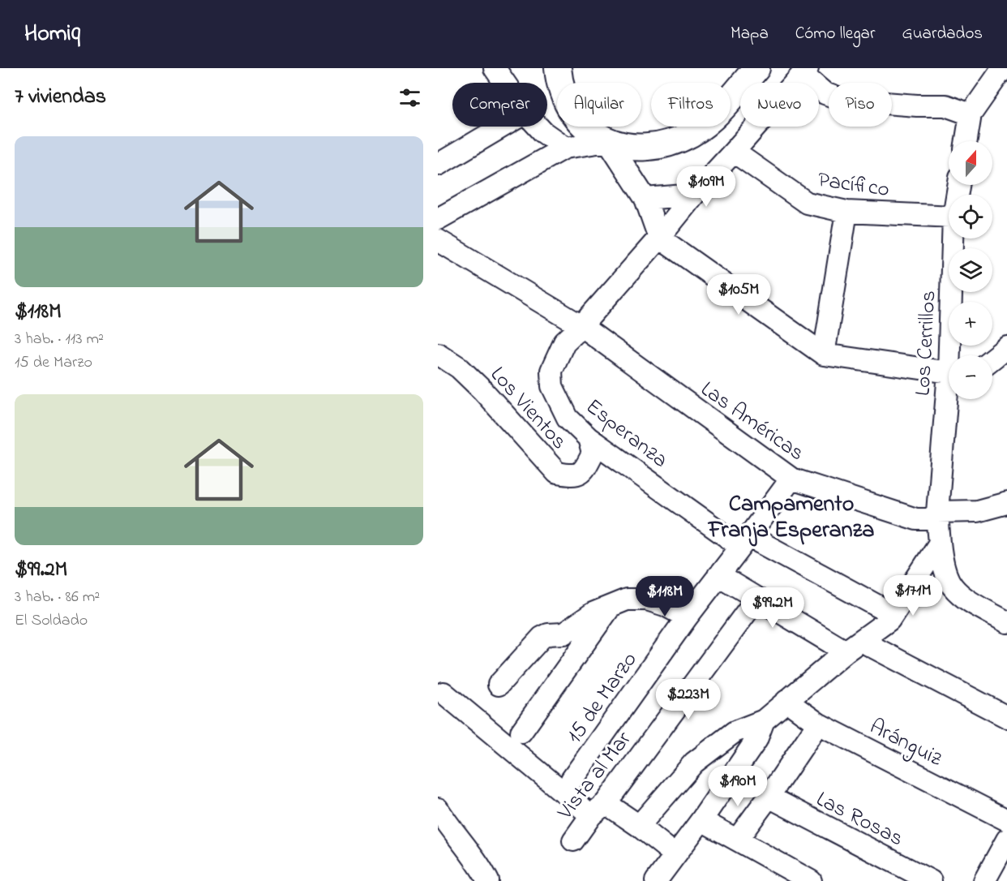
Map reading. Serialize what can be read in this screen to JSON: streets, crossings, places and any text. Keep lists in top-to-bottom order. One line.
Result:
{"streets":{"street":["Pacífico","Los Cerrillos","Los Vientos","Las Américas","Esperanza","15 de Marzo","Aránguiz","Vista al Mar","Las Rosas"]},"crossings":[["Pacífico","Esperanza"],["Los Cerrillos","Las Américas"],["Los Vientos","Esperanza"],["Las Américas","Esperanza"],["Las Américas","15 de Marzo"],["Esperanza","15 de Marzo"]],"districts":["Campamento Franja Esperanza"],"north":"top","page":{"header":"Homiq","nav":["Mapa","Cómo llegar","Guardados"],"heading":"7 viviendas","chip":["Comprar","Alquilar","Filtros","Nuevo","Piso"],"list":[{"name":"$118M","note":"3 hab. · 113 m² · 15 de Marzo"},{"name":"$99.2M","note":"3 hab. · 86 m² · El Soldado"}],"map_buttons":["+","−"],"price":["$109M","$105M","$171M","$118M","$99.2M","$223M","$190M"]}}
